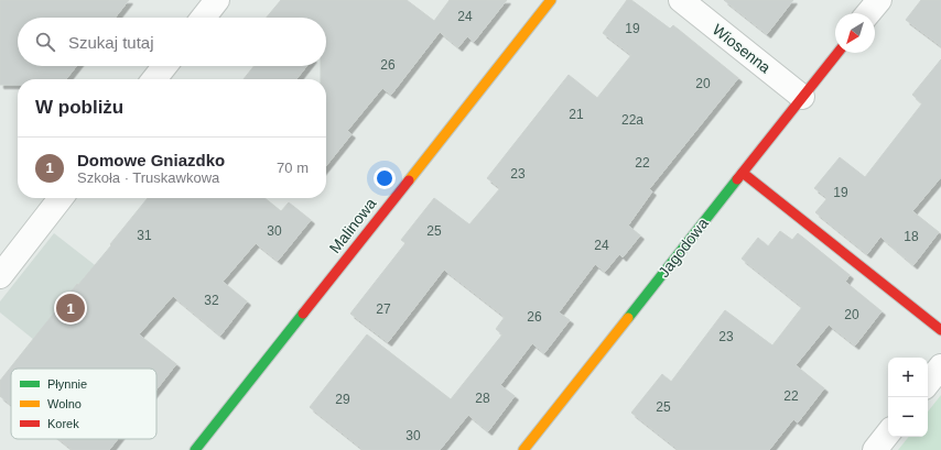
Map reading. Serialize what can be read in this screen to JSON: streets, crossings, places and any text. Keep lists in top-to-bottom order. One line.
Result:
{"streets":{"street":["Wiosenna","Malinowa","Jagodowa"]},"crossings":[["Wiosenna","Jagodowa"]],"house_numbers":["24","19","26","20","21","22a","22","23","19","30","25","31","18","24","32","27","20","26","23","22","28","29","25","30"],"legend":["Płynnie","Wolno","Korek"],"north":"bottom left","page":{"search":"Szukaj tutaj","heading":"W pobliżu","list":[{"mark":"1","name":"Domowe Gniazdko","note":"Szkoła · Truskawkowa","value":"70 m"}],"pins":"1","map_buttons":["+","−"]}}
